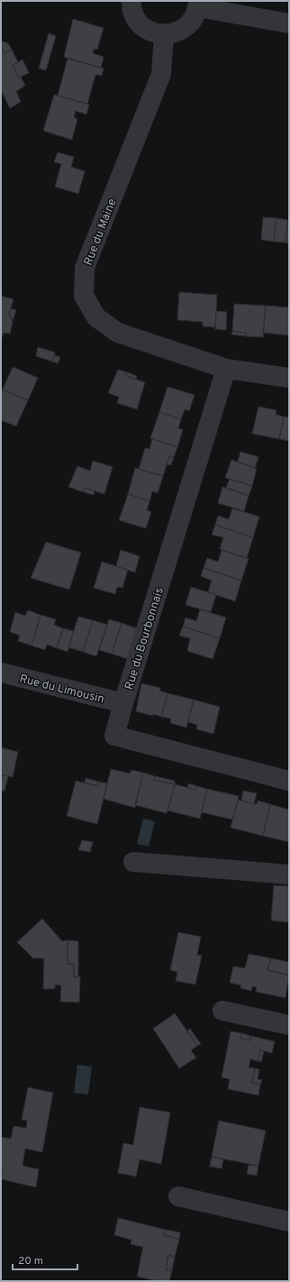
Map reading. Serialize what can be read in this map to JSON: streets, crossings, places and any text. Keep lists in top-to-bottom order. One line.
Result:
{"streets":{"street":["Rue du Maine","Rue du Bourbonnais","Rue du Limousin"]},"crossings":[["Rue du Maine","Rue du Bourbonnais"],["Rue du Bourbonnais","Rue du Limousin"]],"scale_bar":"20 m"}
